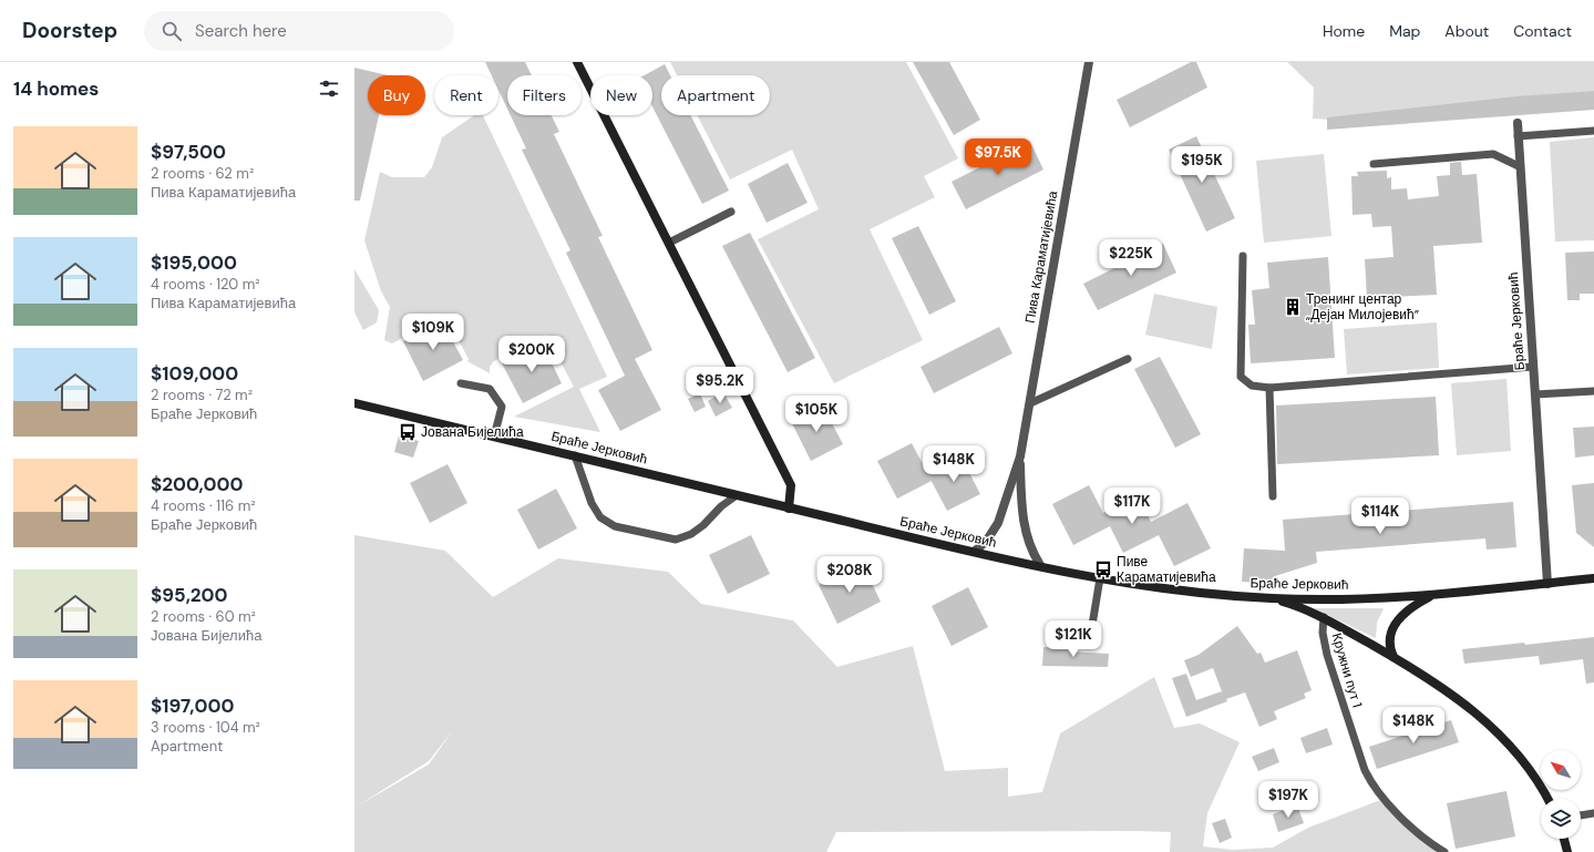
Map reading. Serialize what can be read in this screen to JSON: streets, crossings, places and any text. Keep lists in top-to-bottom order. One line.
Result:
{"streets":{"street":["Пива Караматијевића","Браће Јерковић"],"lane":["Кружни пут 1"]},"crossings":[["Пива Караматијевића","Браће Јерковић"]],"places":{"building":["Тренинг центар „Дејан Милојевић”"],"bus stop":["Јована Бијелића","Пиве Караматијевића"]},"north":"top left","page":{"header":"Doorstep","search":"Search here","nav":["Home","Map","About","Contact"],"heading":"14 homes","chip":["Buy","Rent","Filters","New","Apartment"],"list":[{"name":"$97,500","note":"2 rooms · 62 m² · Пива Караматијевића"},{"name":"$195,000","note":"4 rooms · 120 m² · Пива Караматијевића"},{"name":"$109,000","note":"2 rooms · 72 m² · Браће Јерковић"},{"name":"$200,000","note":"4 rooms · 116 m² · Браће Јерковић"},{"name":"$95,200","note":"2 rooms · 60 m² · Јована Бијелића"},{"name":"$197,000","note":"3 rooms · 104 m² · Apartment"}],"price":["$97.5K","$195K","$225K","$109K","$200K","$95.2K","$105K","$148K","$117K","$114K","$208K","$121K","$148K","$197K"]}}
